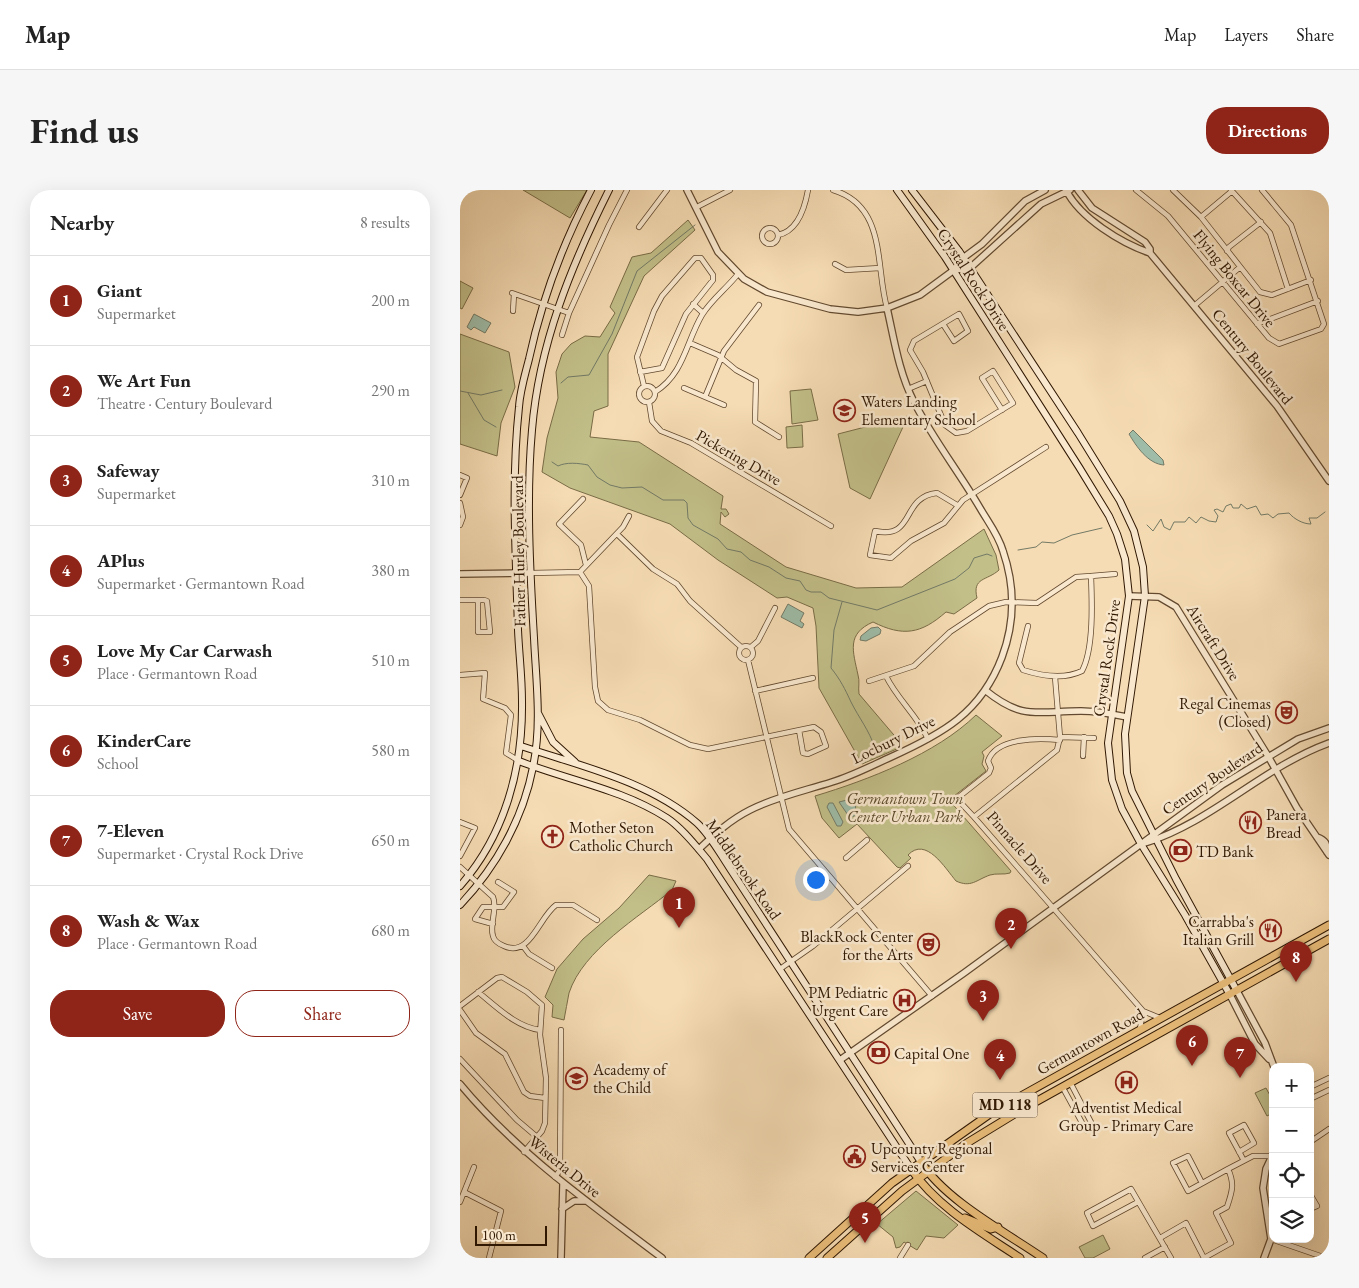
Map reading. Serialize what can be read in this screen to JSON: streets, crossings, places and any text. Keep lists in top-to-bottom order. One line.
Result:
{"streets":{"main road":["Crystal Rock Drive","Father Hurley Boulevard","Middlebrook Road","Germantown Road","MD 118"],"street":["Flying Boxcar Drive","Century Boulevard","Pickering Drive","Aircraft Drive","Locbury Drive","Pinnacle Drive","Wisteria Drive"]},"crossings":[["Crystal Rock Drive","Century Boulevard"],["Crystal Rock Drive","Aircraft Drive"],["Crystal Rock Drive","Germantown Road"],["Century Boulevard","Aircraft Drive"],["Century Boulevard","Pinnacle Drive"],["Century Boulevard","Middlebrook Road"],["Father Hurley Boulevard","Middlebrook Road"],["Locbury Drive","Middlebrook Road"],["Pinnacle Drive","Germantown Road"],["Middlebrook Road","Germantown Road"]],"parks":["Germantown Town Center Urban Park"],"places":{"school or university":["Waters Landing Elementary School","Academy of the Child"],"theatre":["Regal Cinemas (Closed)","BlackRock Center for the Arts"],"restaurant":["Panera Bread","Carrabba's Italian Grill"],"church":["Mother Seton Catholic Church"],"bank":["TD Bank","Capital One"],"hospital":["PM Pediatric Urgent Care","Adventist Medical Group - Primary Care"],"public building":["Upcounty Regional Services Center"]},"scale_bar":"100 m","page":{"header":"Map","nav":["Map","Layers","Share"],"buttons":["Directions",["Save","Share"]],"title":"Find us","heading":["Nearby","8 results"],"list":[{"mark":"1","name":"Giant","note":"Supermarket","value":"200 m"},{"mark":"2","name":"We Art Fun","note":"Theatre · Century Boulevard","value":"290 m"},{"mark":"3","name":"Safeway","note":"Supermarket","value":"310 m"},{"mark":"4","name":"APlus","note":"Supermarket · Germantown Road","value":"380 m"},{"mark":"5","name":"Love My Car Carwash","note":"Place · Germantown Road","value":"510 m"},{"mark":"6","name":"KinderCare","note":"School","value":"580 m"},{"mark":"7","name":"7-Eleven","note":"Supermarket · Crystal Rock Drive","value":"650 m"},{"mark":"8","name":"Wash & Wax","note":"Place · Germantown Road","value":"680 m"}],"pins":["1","2","8","3","6","7","4","5"],"map_buttons":["+","−"],"scale":"100 m"}}
